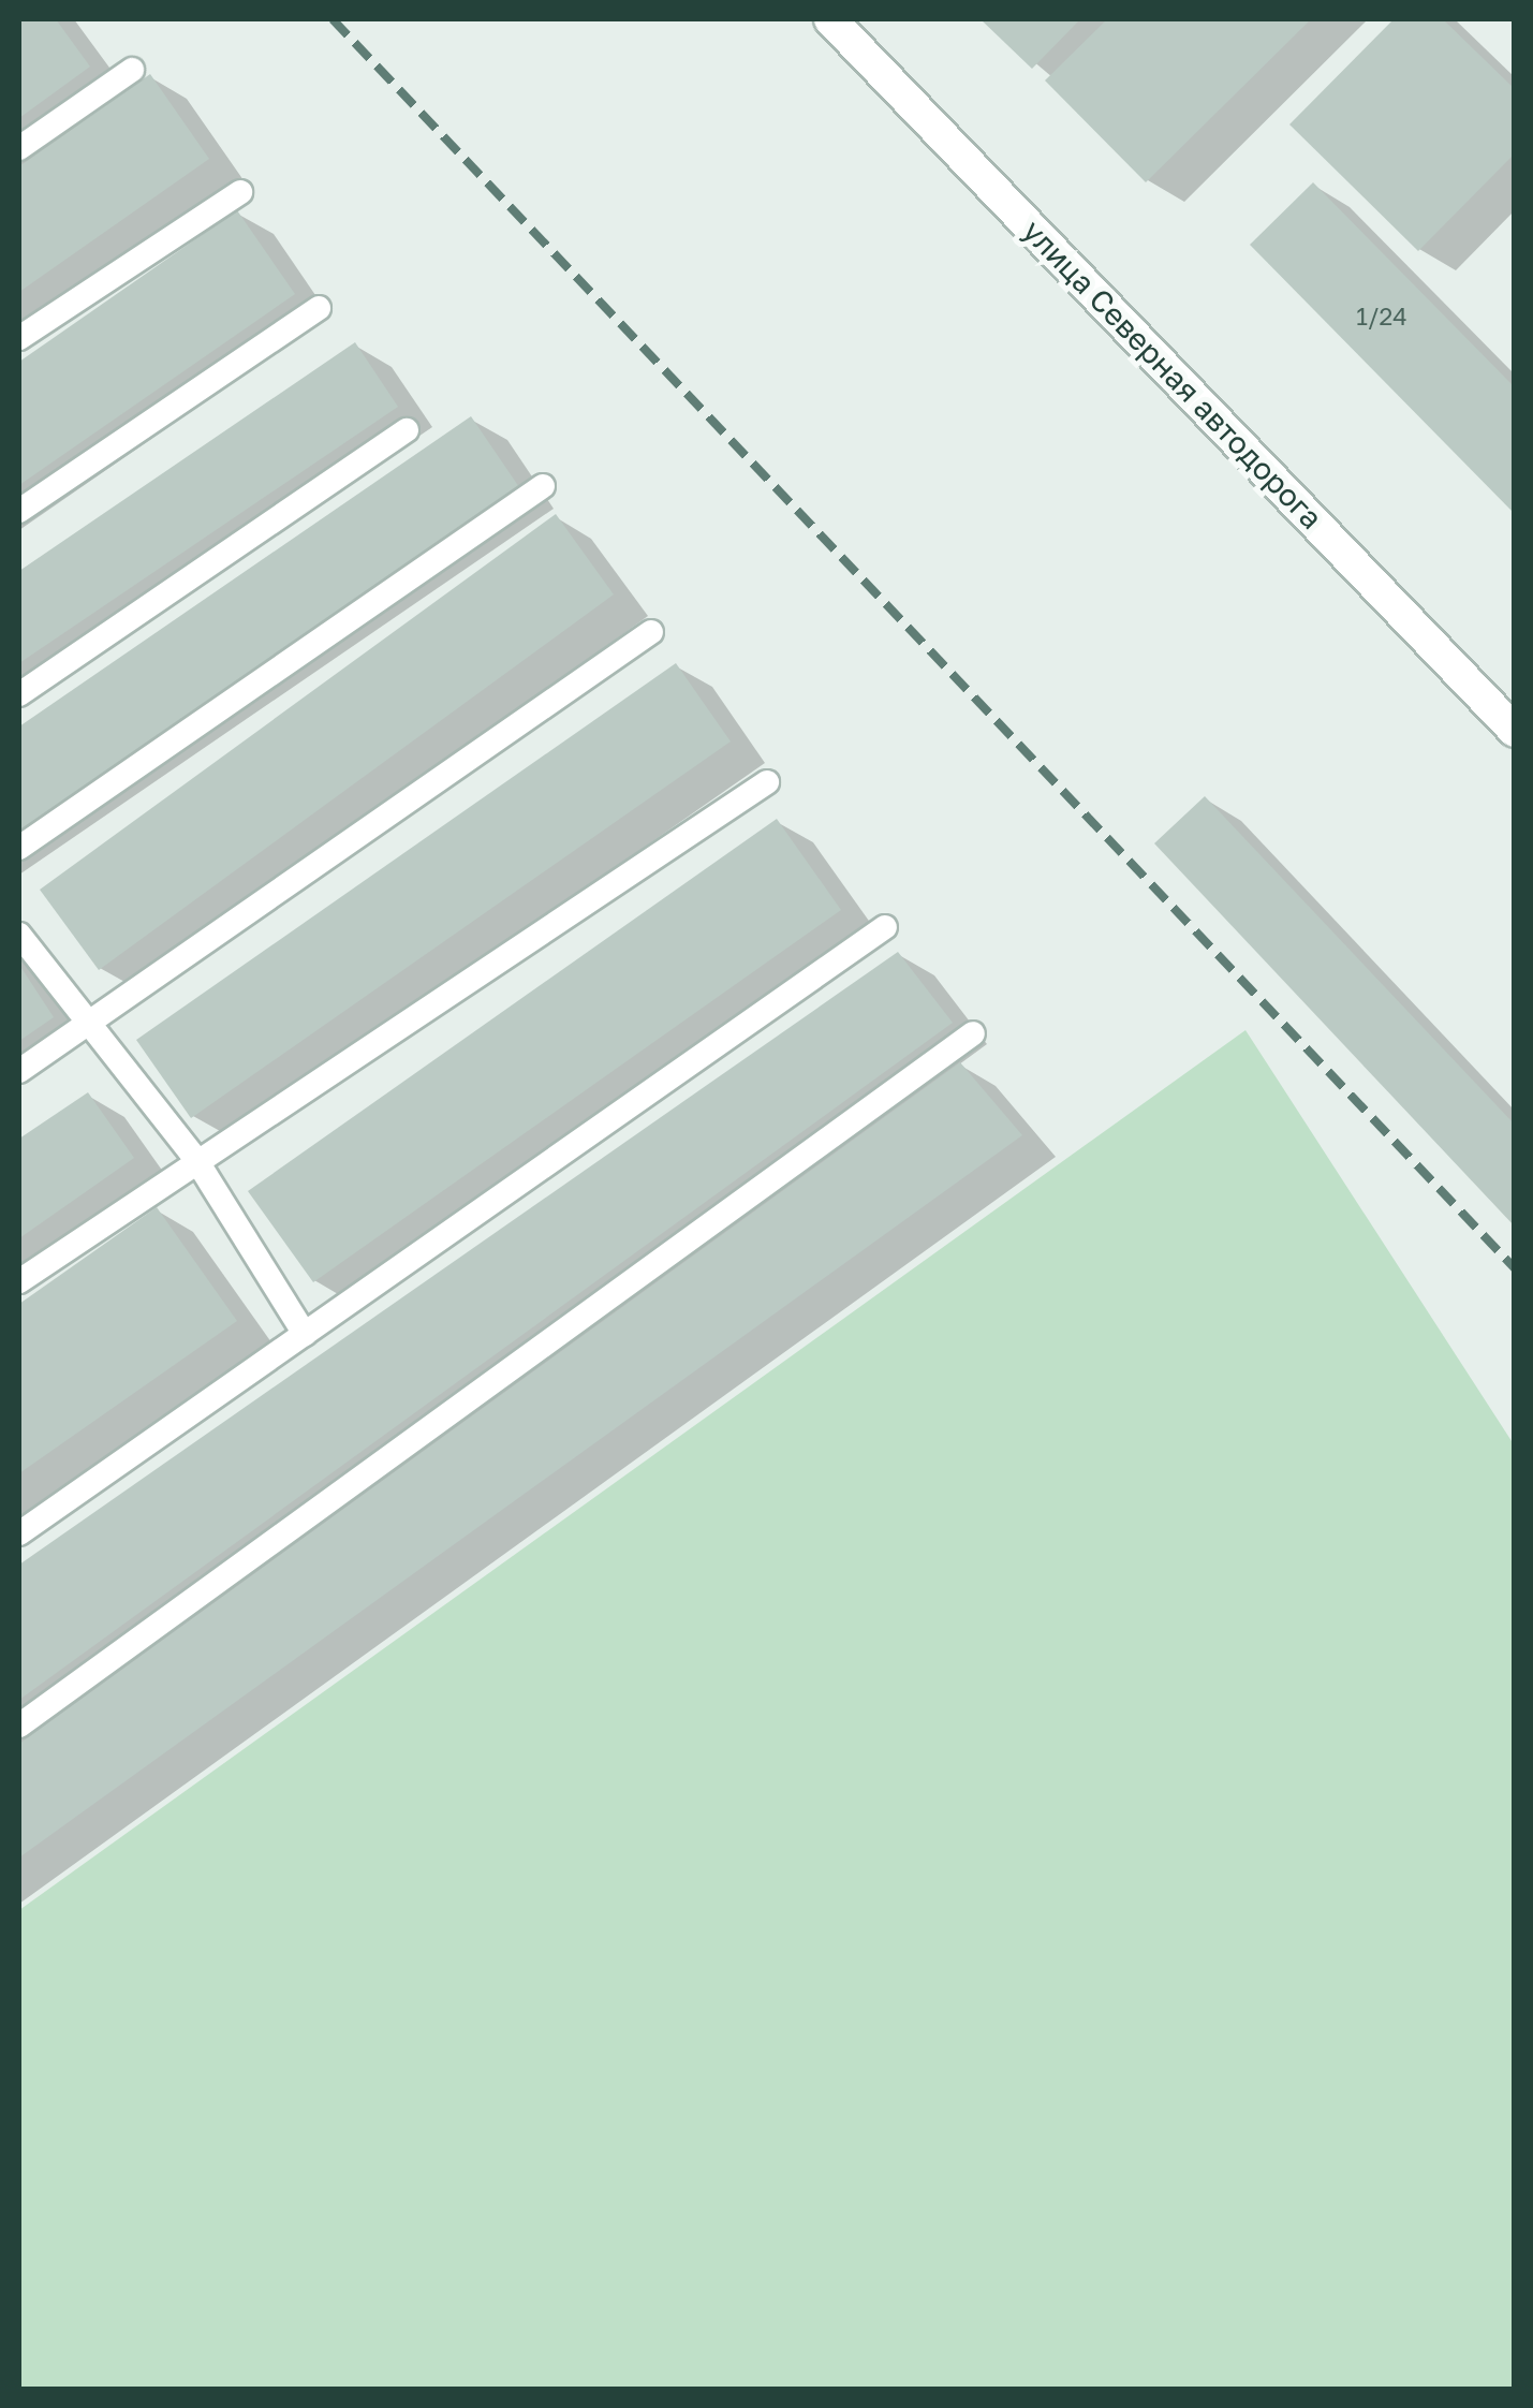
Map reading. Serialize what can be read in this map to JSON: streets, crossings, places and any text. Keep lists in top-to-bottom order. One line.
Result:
{"streets":{"main road":["улица Северная автодорога"]},"house_numbers":["1/24"]}
